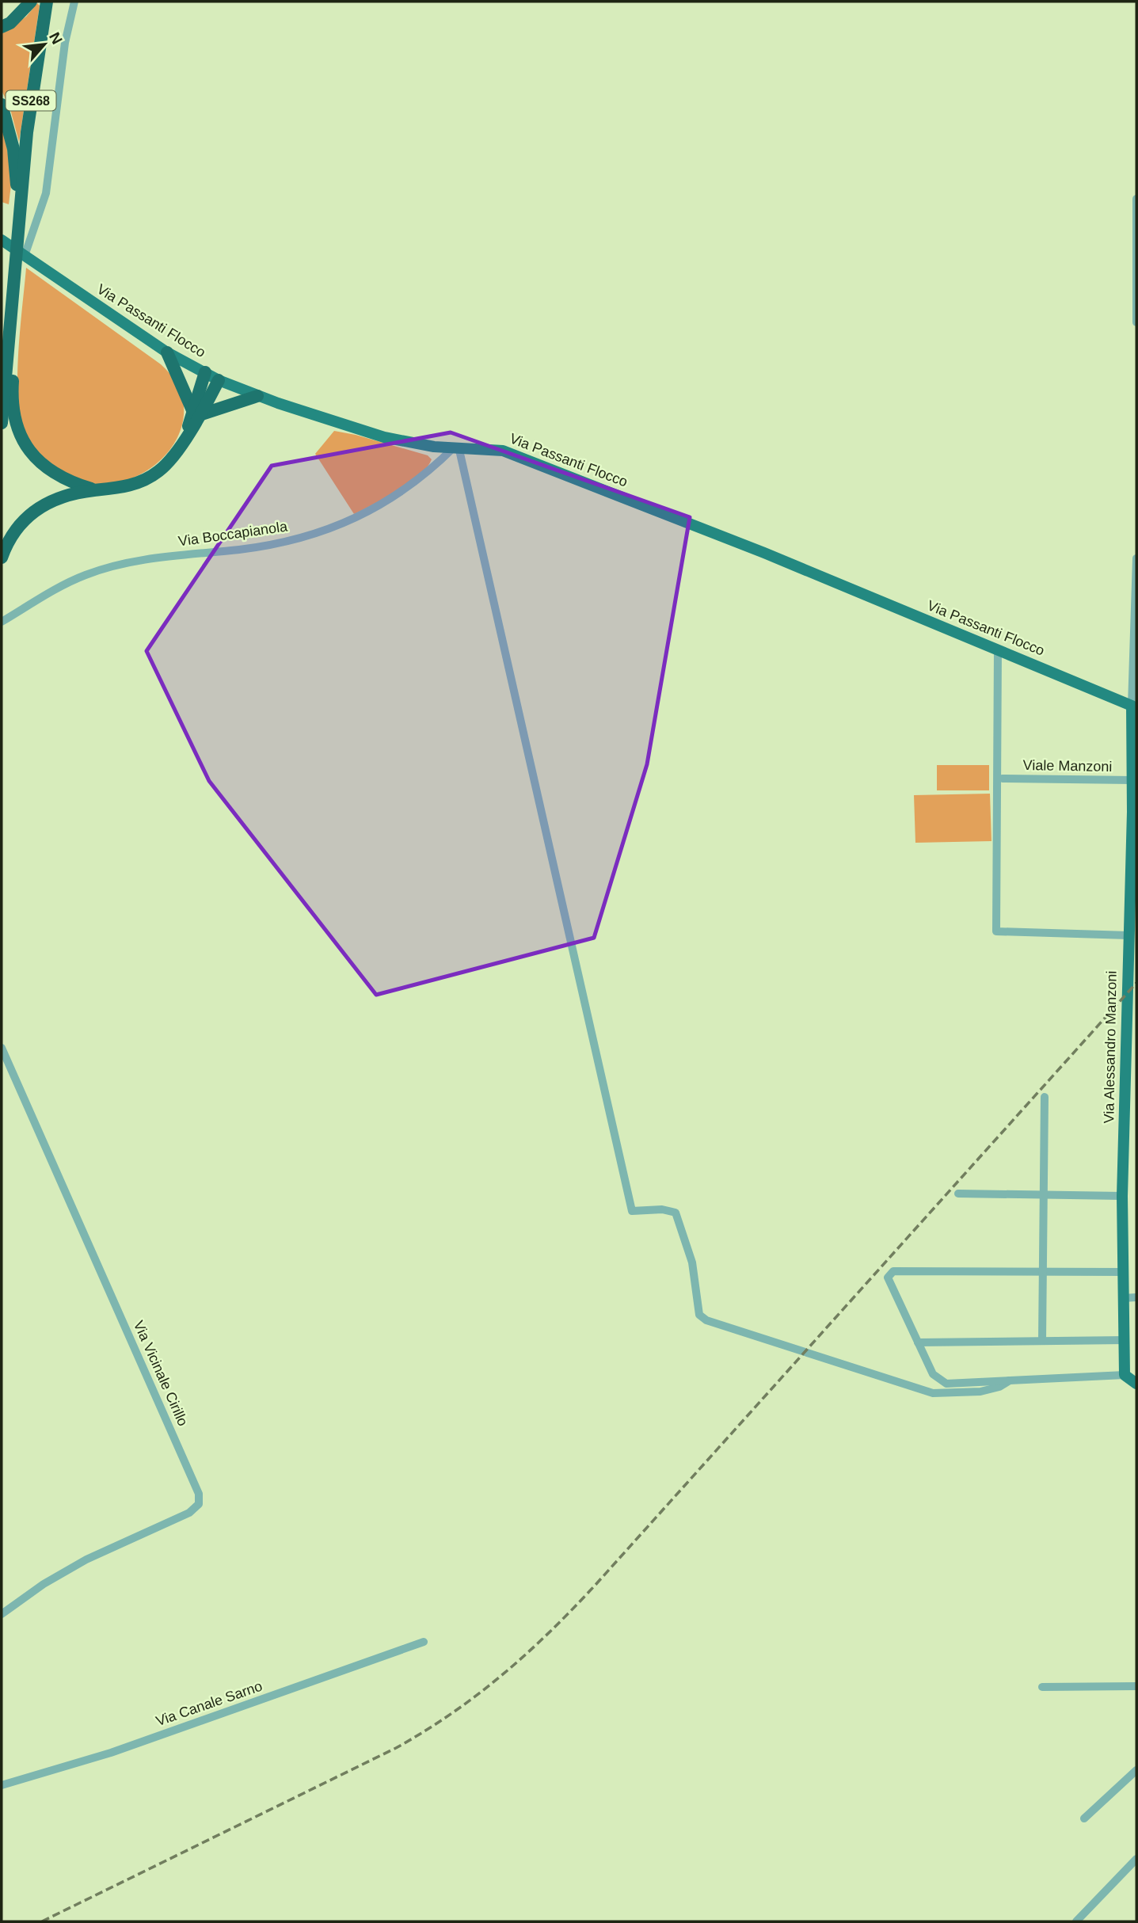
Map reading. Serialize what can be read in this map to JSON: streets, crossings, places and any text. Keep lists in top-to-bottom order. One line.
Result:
{"streets":{"highway":["SS268"],"main road":["Via Passanti Flocco","Via Alessandro Manzoni"],"street":["Via Boccapianola","Viale Manzoni","Via Vicinale Cirillo","Via Canale Sarno"]},"crossings":[["Via Passanti Flocco","Via Boccapianola"],["Via Passanti Flocco","Via Alessandro Manzoni"],["Viale Manzoni","Via Alessandro Manzoni"]],"north":"top right"}
